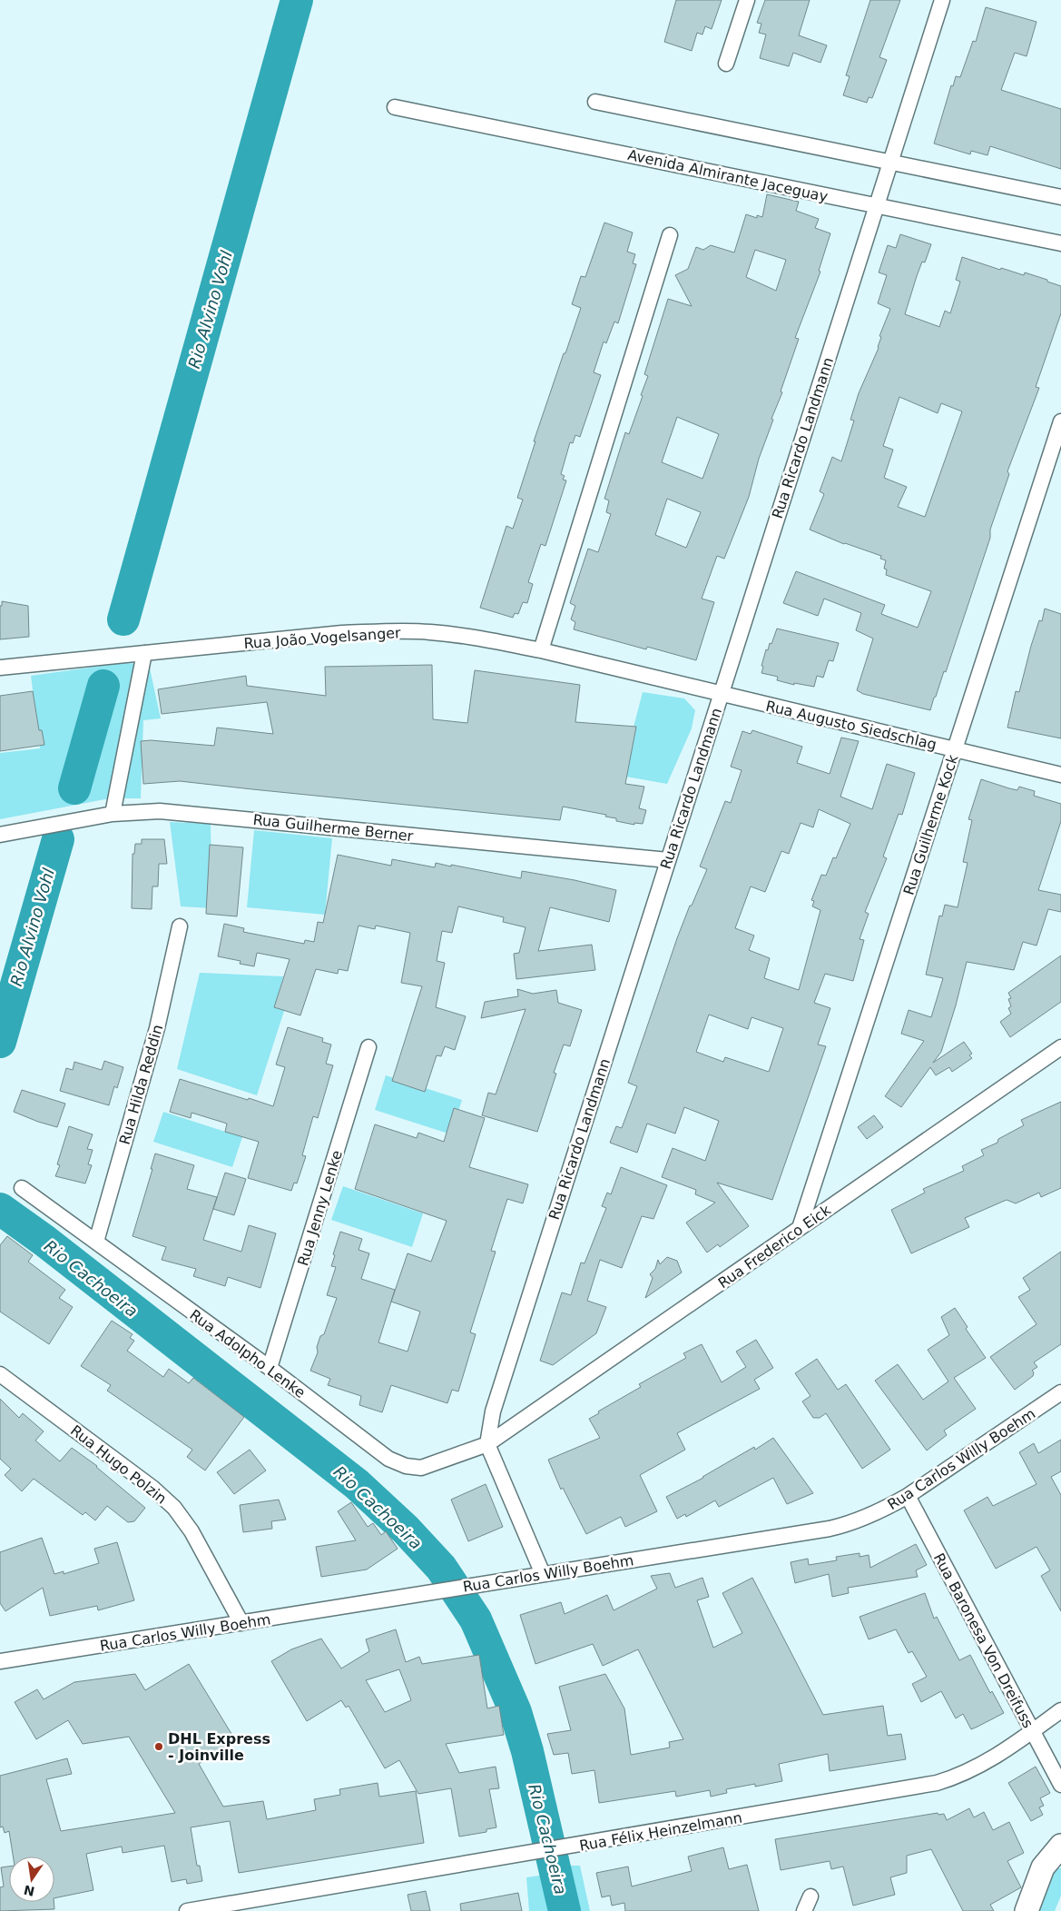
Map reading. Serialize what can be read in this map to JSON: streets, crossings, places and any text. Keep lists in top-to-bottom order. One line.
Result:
{"streets":{"street":["Avenida Almirante Jaceguay","Rua Ricardo Landmann","Rua João Vogelsanger","Rua Augusto Siedschlag","Rua Guilherme Kock","Rua Guilherme Berner","Rua Hilda Reddin","Rua Jenny Lenke","Rua Frederico Eick","Rua Adolpho Lenke","Rua Carlos Willy Boehm","Rua Hugo Polzin","Rua Baronesa Von Dreifuss","Rua Félix Heinzelmann"]},"crossings":[["Avenida Almirante Jaceguay","Rua Ricardo Landmann"],["Rua Ricardo Landmann","Rua João Vogelsanger"],["Rua Ricardo Landmann","Rua Augusto Siedschlag"],["Rua Ricardo Landmann","Rua Guilherme Berner"],["Rua Ricardo Landmann","Rua Frederico Eick"],["Rua Ricardo Landmann","Rua Adolpho Lenke"],["Rua João Vogelsanger","Rua Augusto Siedschlag"],["Rua Augusto Siedschlag","Rua Guilherme Kock"],["Rua Guilherme Kock","Rua Frederico Eick"],["Rua Hilda Reddin","Rua Adolpho Lenke"],["Rua Jenny Lenke","Rua Adolpho Lenke"],["Rua Frederico Eick","Rua Adolpho Lenke"],["Rua Carlos Willy Boehm","Rua Hugo Polzin"],["Rua Carlos Willy Boehm","Rua Baronesa Von Dreifuss"],["Rua Baronesa Von Dreifuss","Rua Félix Heinzelmann"]],"water":["Rio Alvino Vohl","Rio Cachoeira"],"places":["DHL Express - Joinville"],"north":"bottom"}
